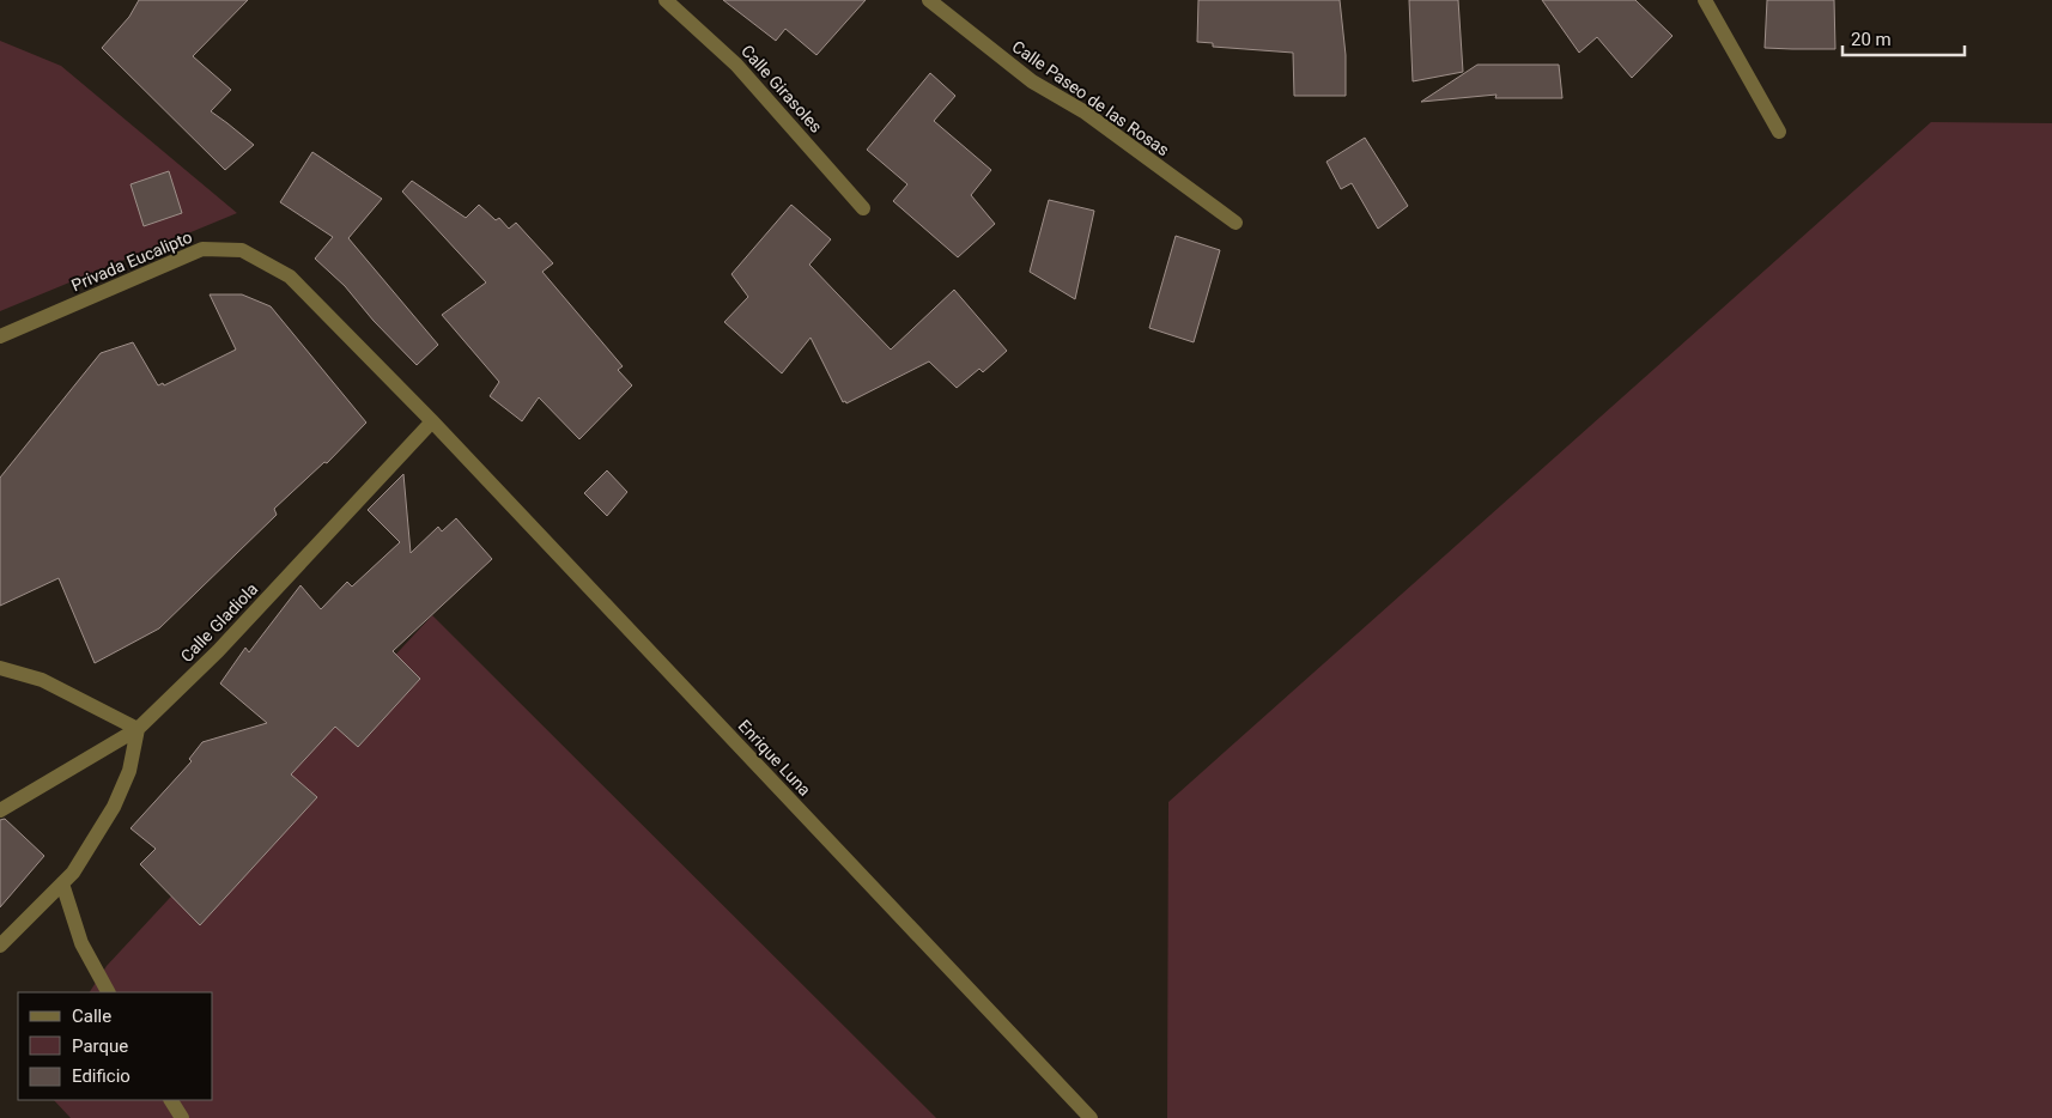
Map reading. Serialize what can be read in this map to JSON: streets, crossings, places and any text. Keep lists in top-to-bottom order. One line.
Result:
{"streets":{"street":["Calle Girasoles","Calle Paseo de las Rosas","Privada Eucalipto","Calle Gladiola","Enrique Luna"]},"crossings":[["Privada Eucalipto","Calle Gladiola"],["Privada Eucalipto","Enrique Luna"],["Calle Gladiola","Enrique Luna"]],"legend":["Calle","Parque","Edificio"],"scale_bar":"20 m"}
